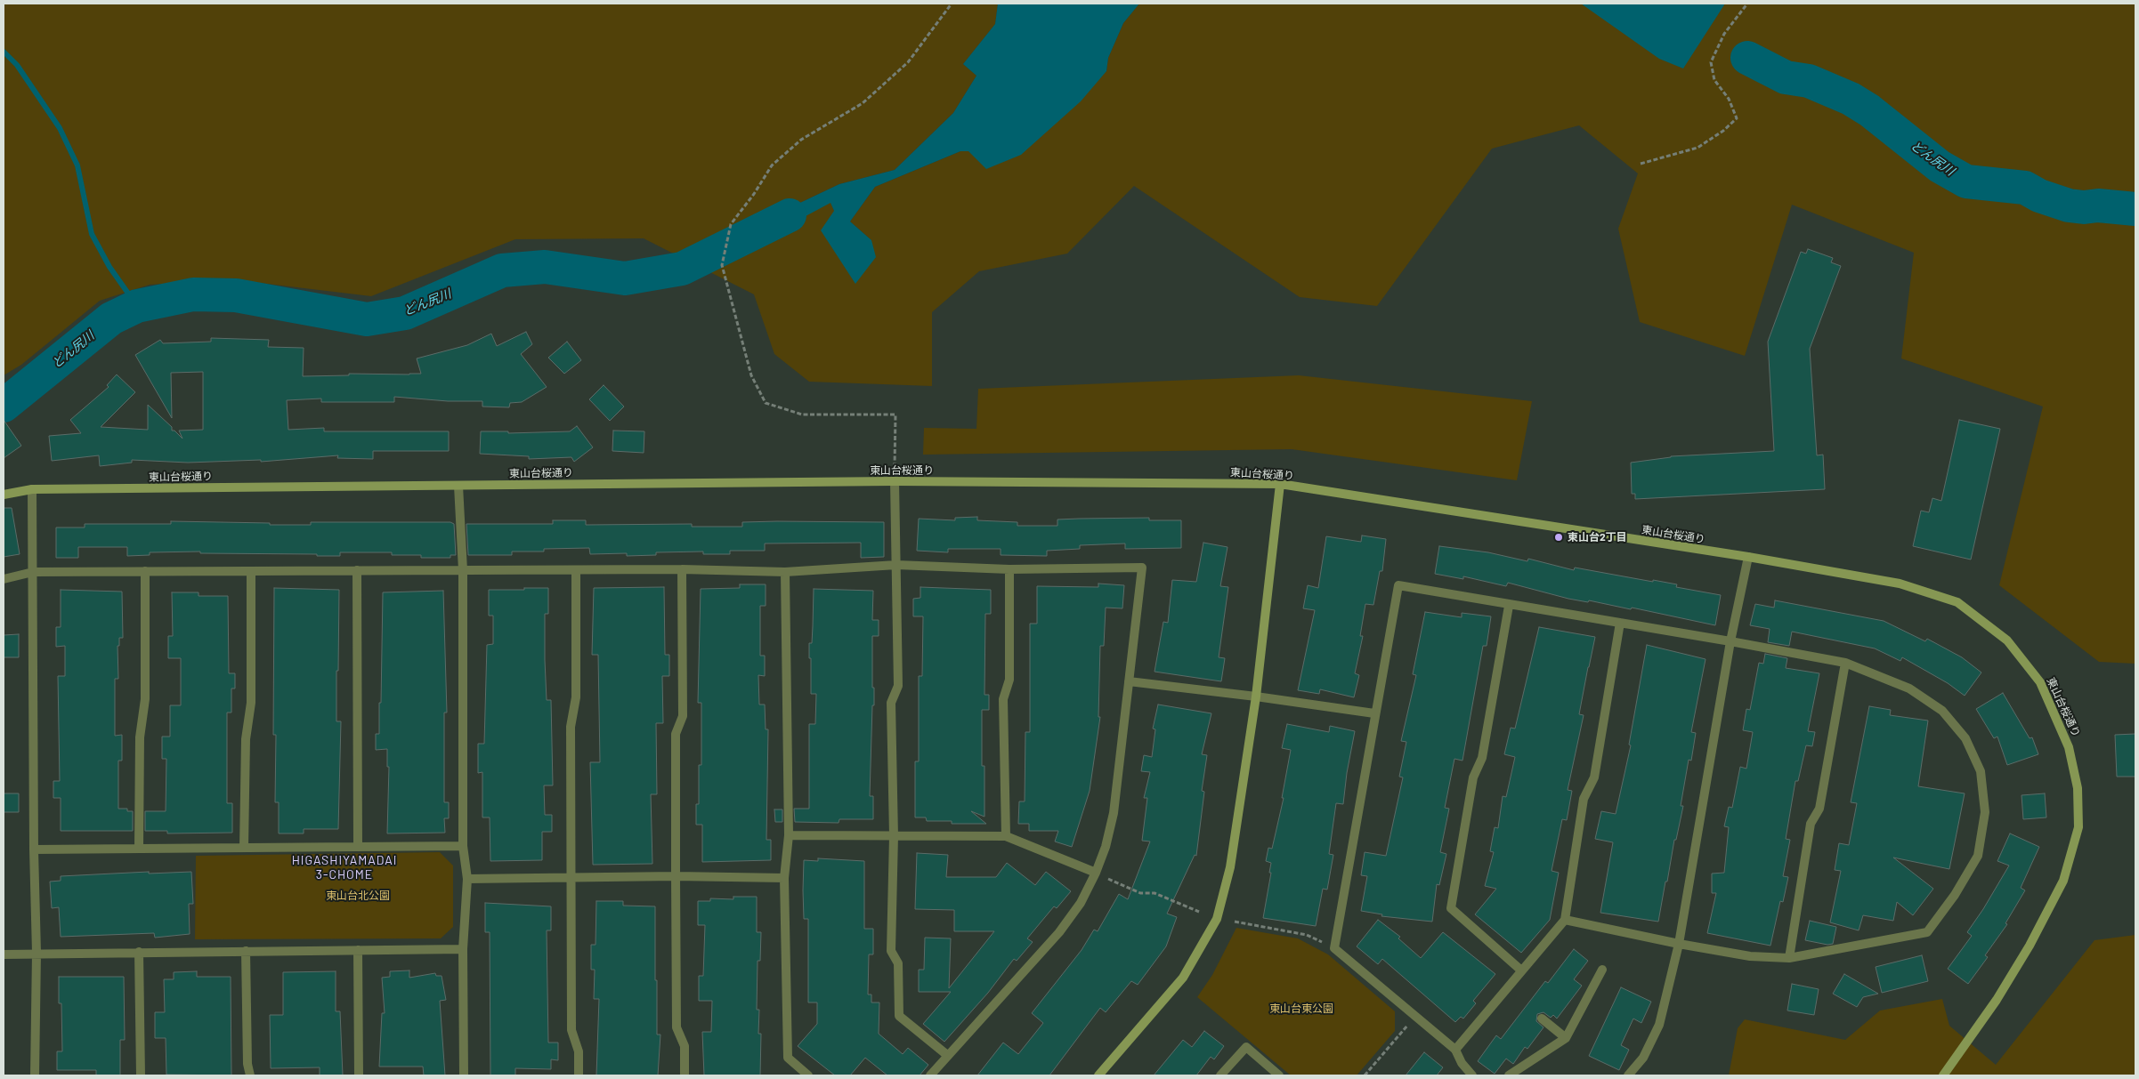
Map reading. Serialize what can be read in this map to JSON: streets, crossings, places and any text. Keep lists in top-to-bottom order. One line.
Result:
{"streets":{"street":["東山台桜通り"]},"districts":["HIGASHIYAMADAI 3-CHOME"],"water":["どん尻川"],"parks":["東山台北公園","東山台東公園"],"places":["東山台2丁目"]}
